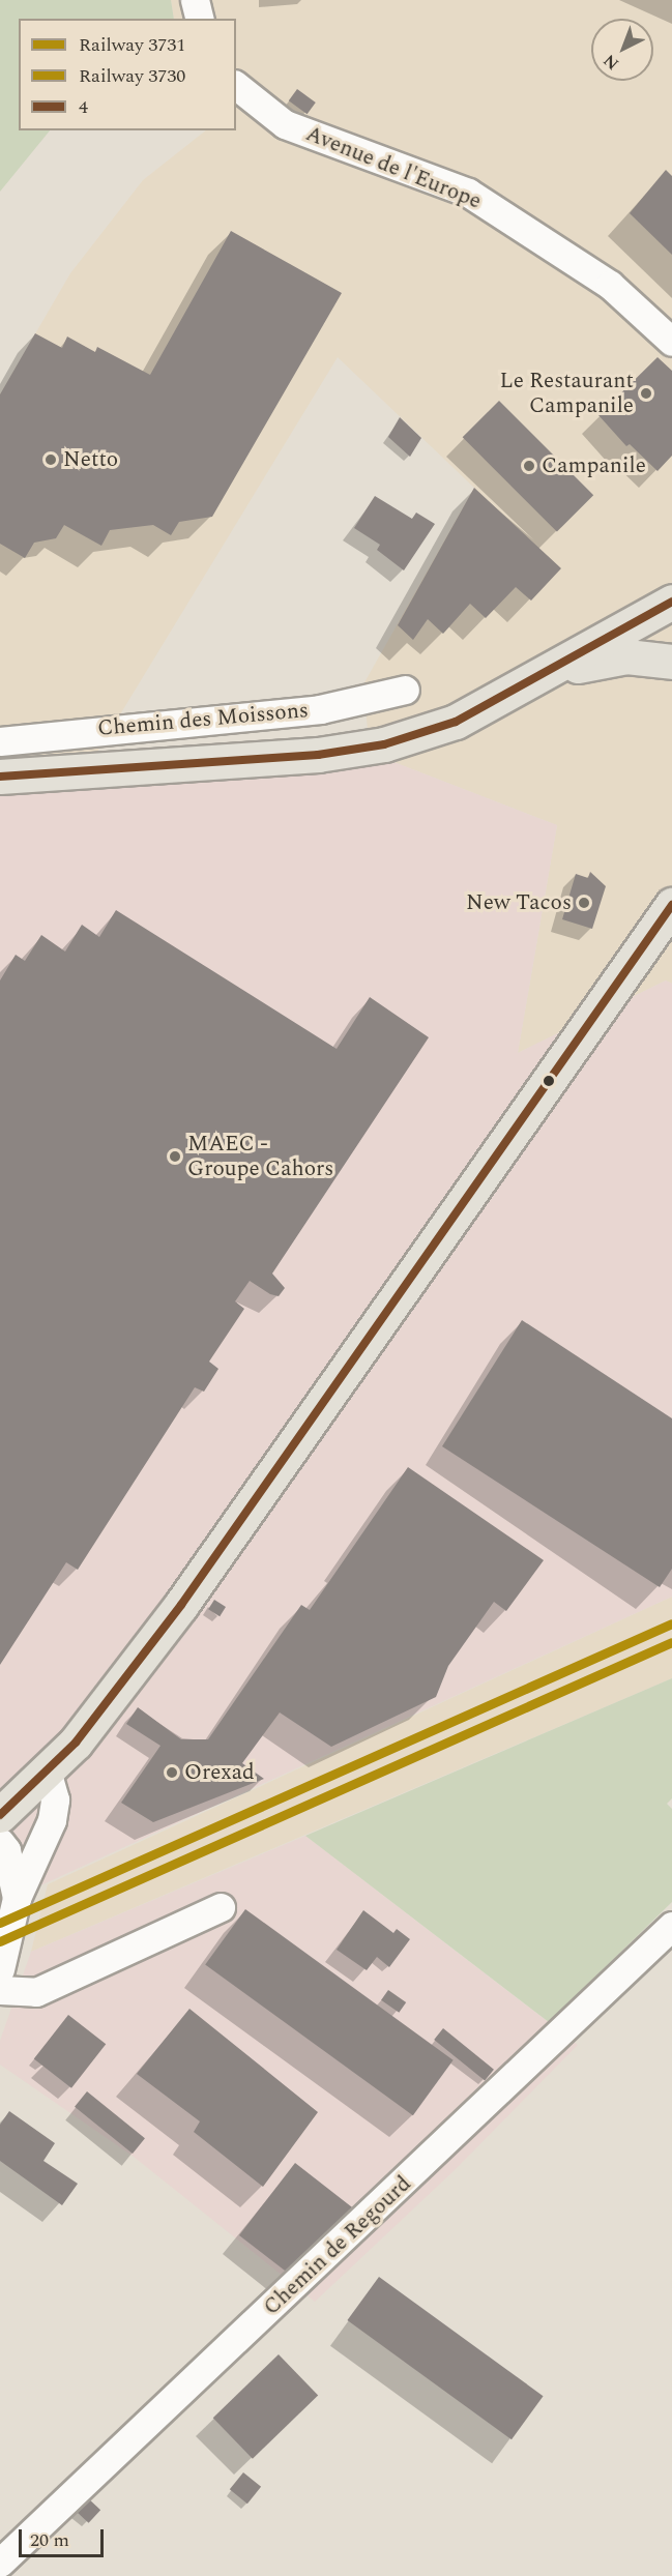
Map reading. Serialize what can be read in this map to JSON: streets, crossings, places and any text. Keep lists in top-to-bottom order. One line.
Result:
{"streets":{"street":["Avenue de l'Europe","Chemin des Moissons","Chemin de Regourd"]},"places":["Le Restaurant Campanile","Netto","Campanile","New Tacos","MAEC - Groupe Cahors","Orexad"],"lines":["transit line 4","rail line 3731","rail line 3730"],"legend":["Railway 3731","Railway 3730","4"],"scale_bar":"20 m","north":"bottom left"}
